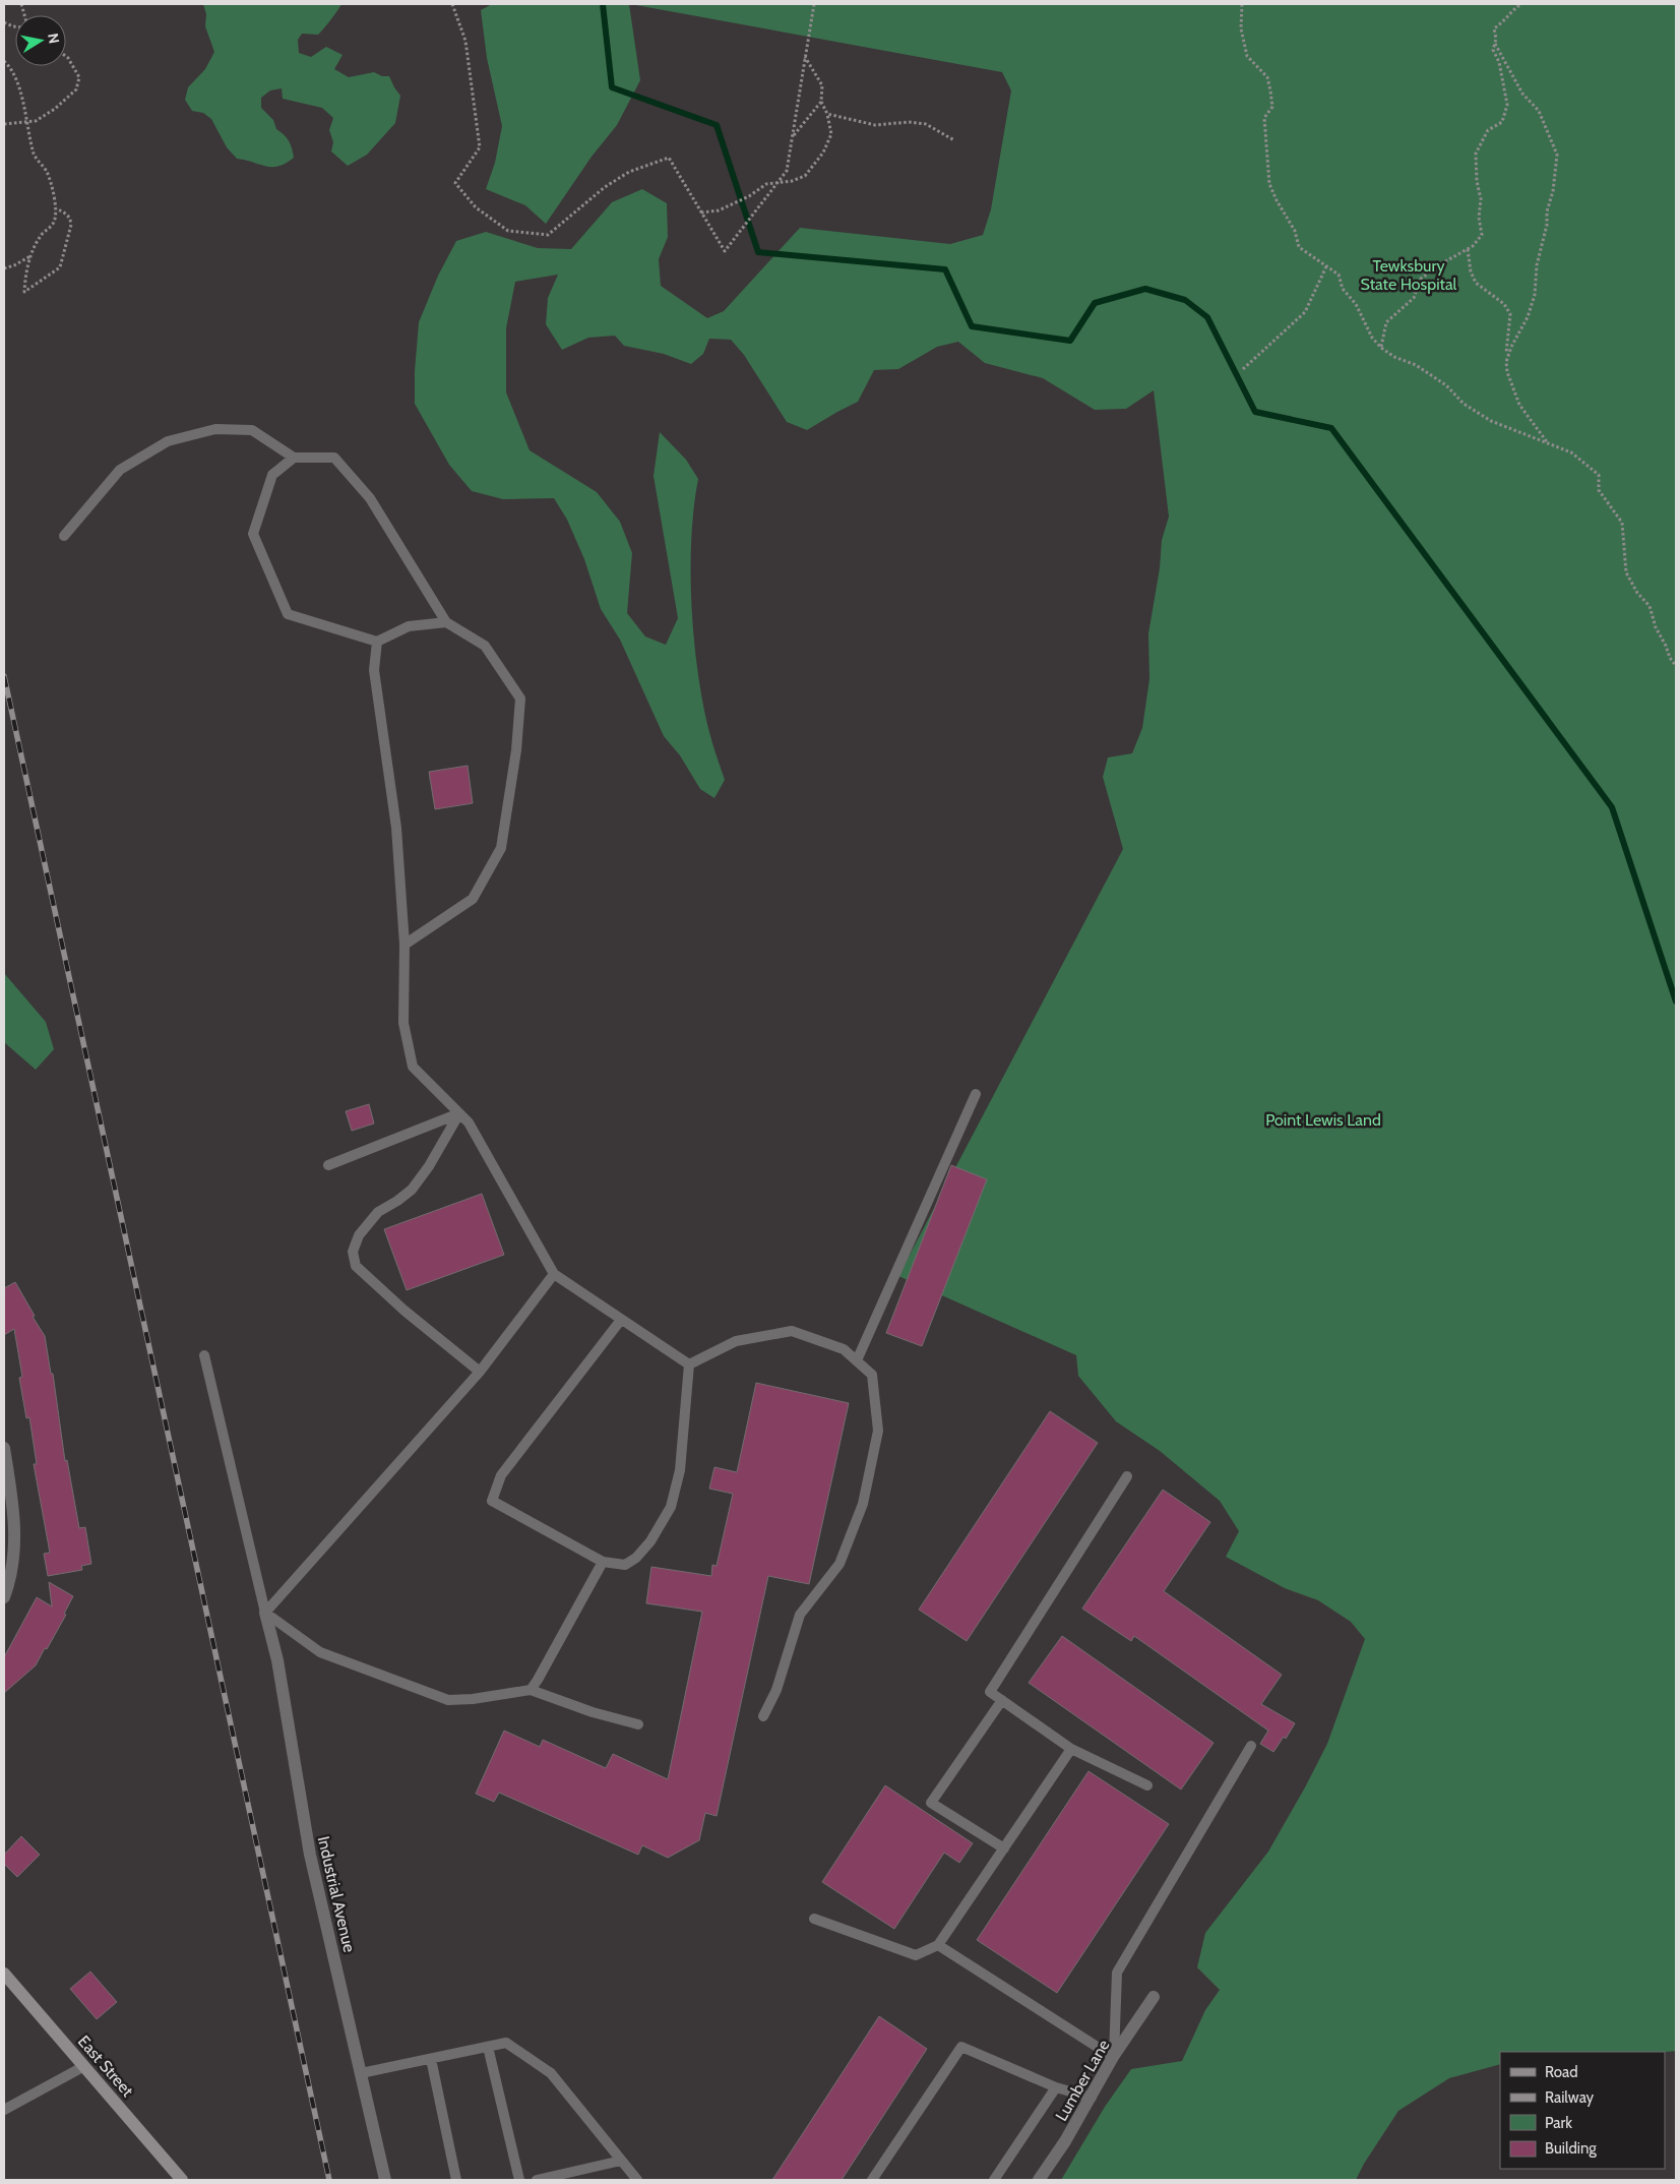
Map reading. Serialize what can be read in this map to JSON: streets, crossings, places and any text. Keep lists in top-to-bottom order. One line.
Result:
{"streets":{"main road":["East Street"],"street":["Industrial Avenue","Lumber Lane"]},"parks":["Tewksbury State Hospital","Point Lewis Land"],"legend":["Road","Railway","Park","Building"],"north":"right"}
